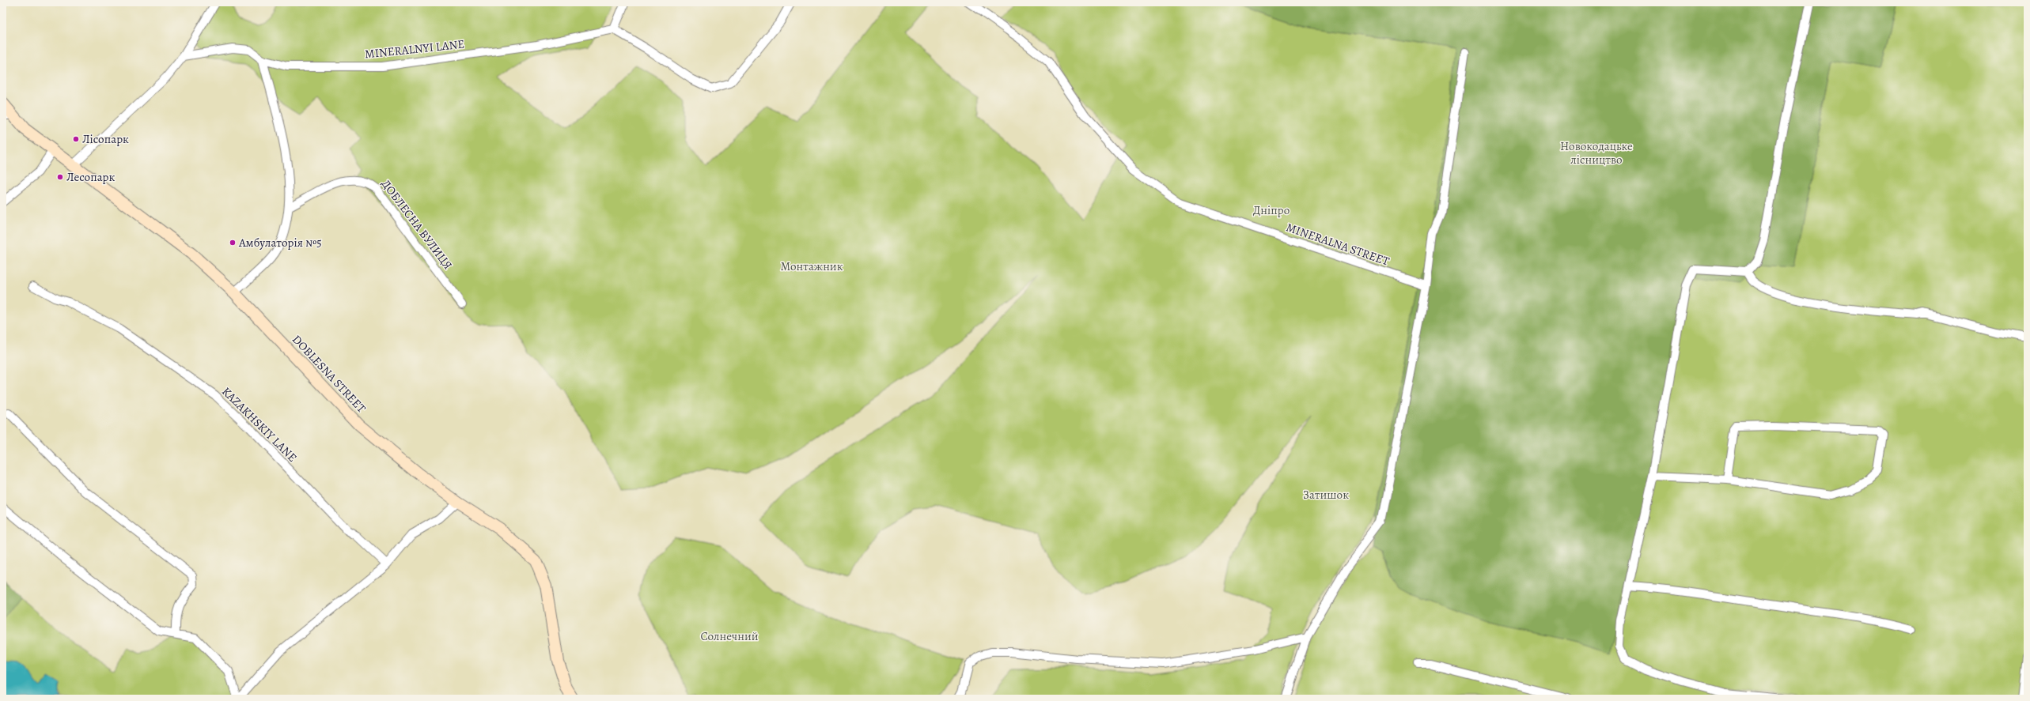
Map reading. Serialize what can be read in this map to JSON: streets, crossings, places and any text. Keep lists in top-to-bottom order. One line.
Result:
{"streets":{"street":["MINERALNYI LANE","ДОБЛЕСНА ВУЛИЦЯ","MINERALNA STREET","DOBLESNA STREET","KAZAKHSKIY LANE"]},"parks":["Новокодацьке лісництво","Дніпро","Монтажник","Затишок","Солнечний"],"places":["Лісопарк","Лесопарк","Амбулаторія №5"]}
